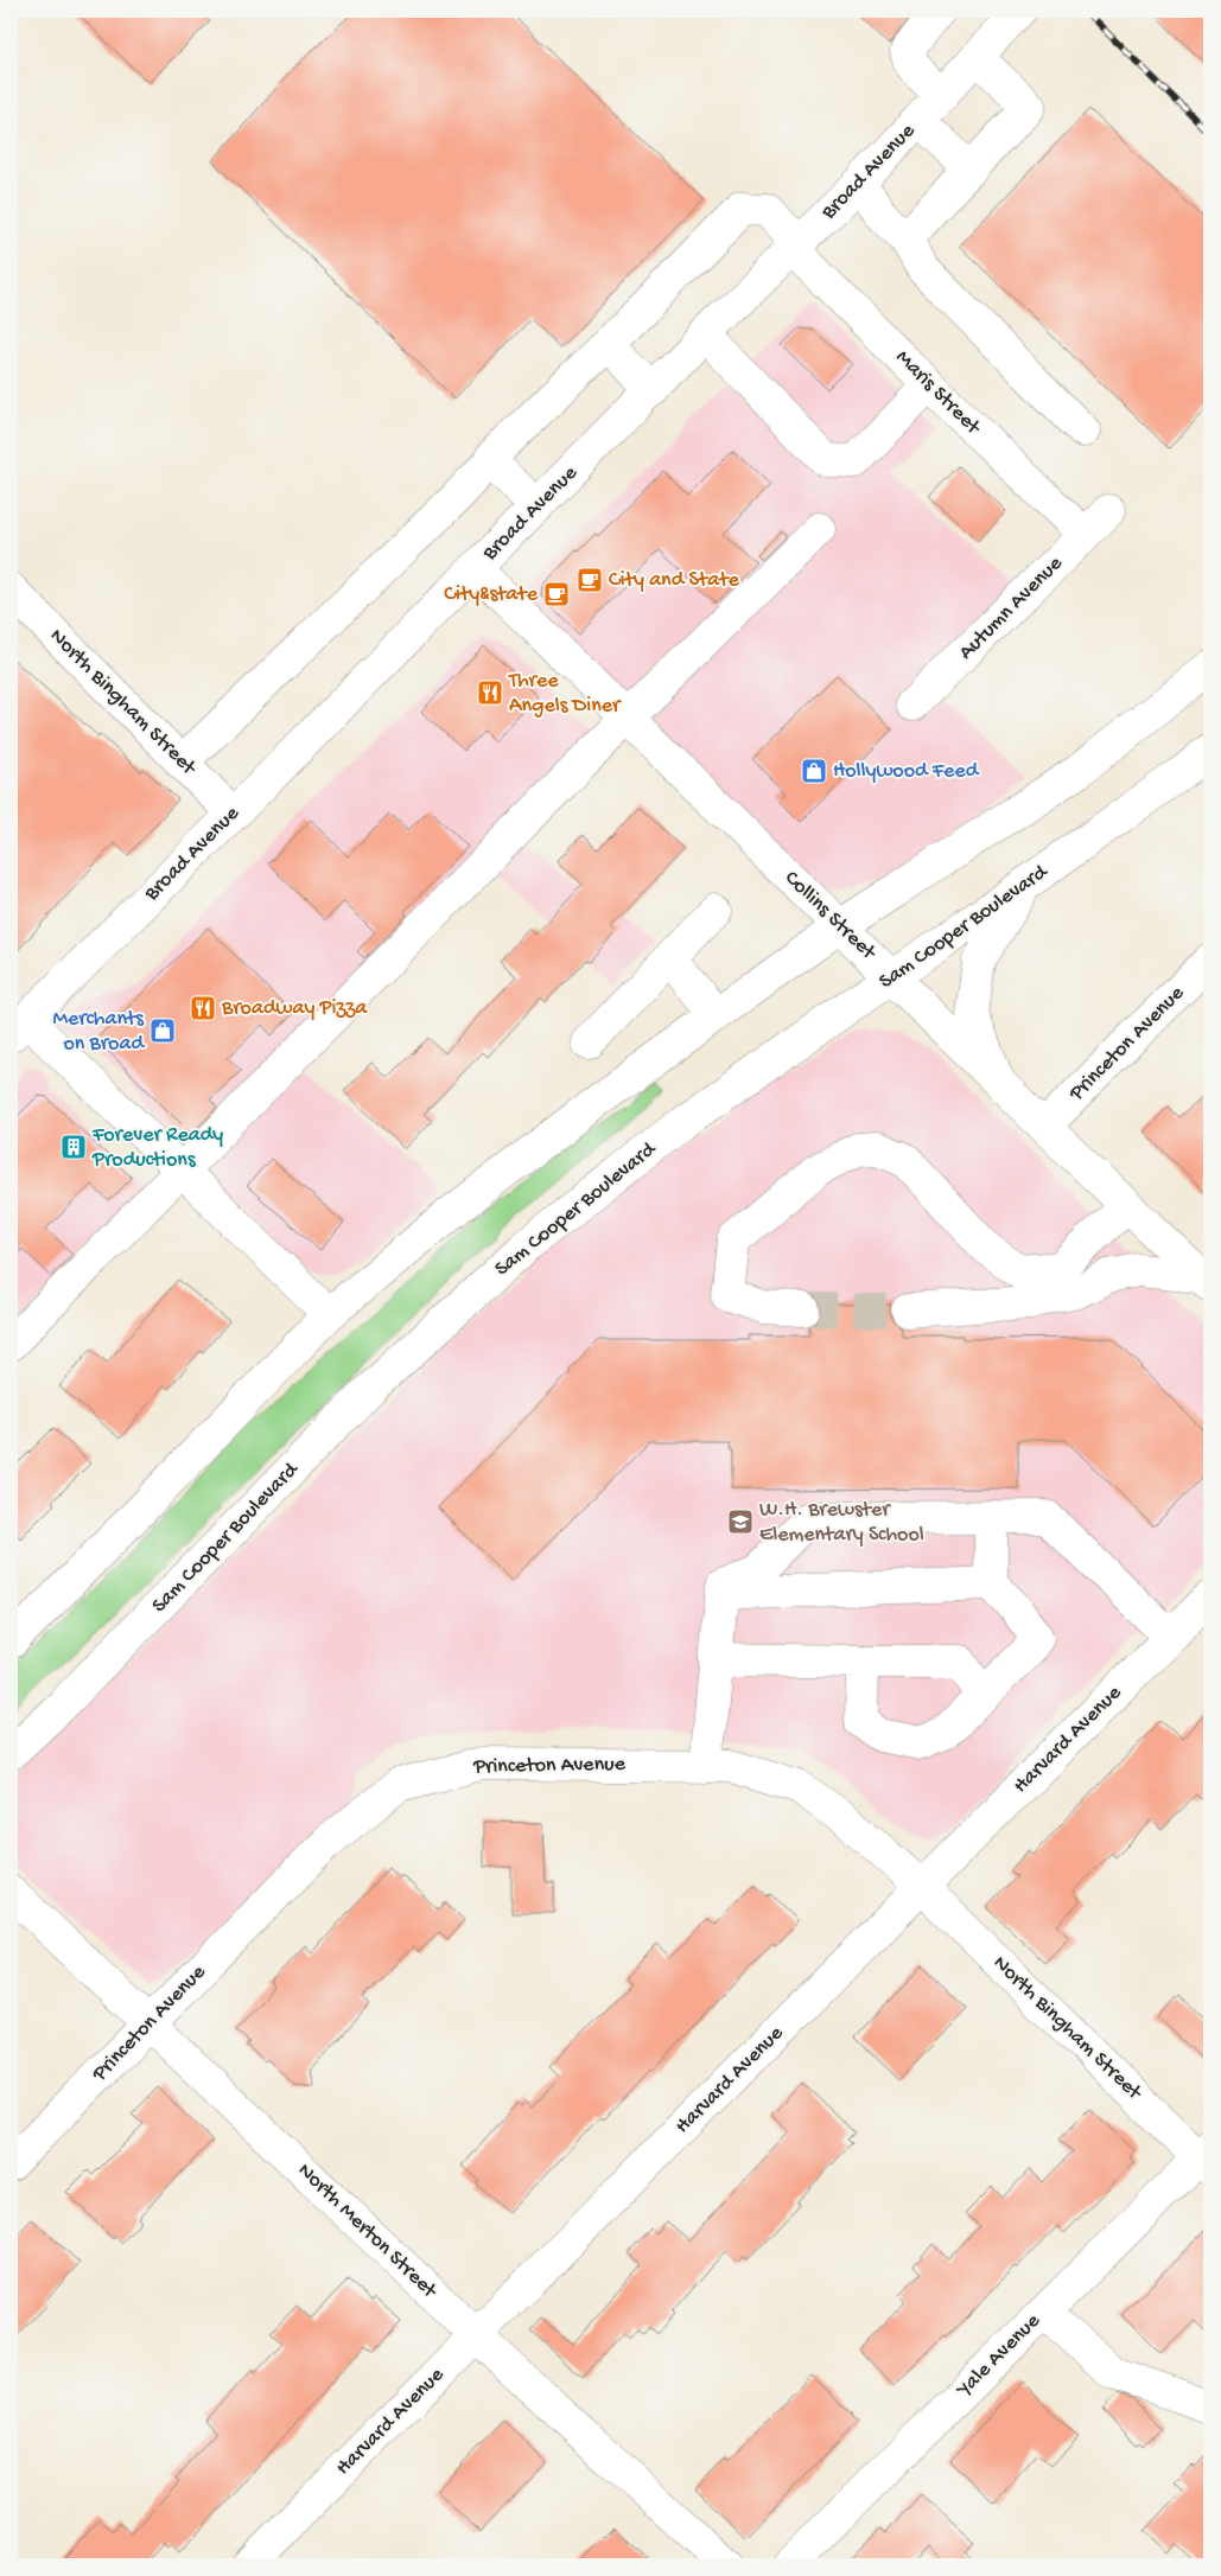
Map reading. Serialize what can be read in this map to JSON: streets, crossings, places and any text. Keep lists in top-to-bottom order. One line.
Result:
{"streets":{"street":["Broad Avenue","Maris Street","Autumn Avenue","North Bingham Street","Collins Street","Sam Cooper Boulevard","Princeton Avenue","Harvard Avenue","North Merton Street","Yale Avenue"]},"crossings":[["Broad Avenue","Maris Street"],["Broad Avenue","North Bingham Street"],["Broad Avenue","Collins Street"],["Maris Street","Autumn Avenue"],["North Bingham Street","Princeton Avenue"],["North Bingham Street","Harvard Avenue"],["North Bingham Street","Yale Avenue"],["Collins Street","Sam Cooper Boulevard"],["Collins Street","Princeton Avenue"],["Princeton Avenue","Harvard Avenue"],["Princeton Avenue","North Merton Street"],["Harvard Avenue","North Merton Street"]],"places":{"cafe":["City and State","City&state"],"restaurant":["Three Angels Diner","Broadway Pizza"],"shop":["Hollywood Feed","Merchants on Broad"],"building":["Forever Ready Productions"],"school or university":["W.H. Brewster Elementary School"]}}
